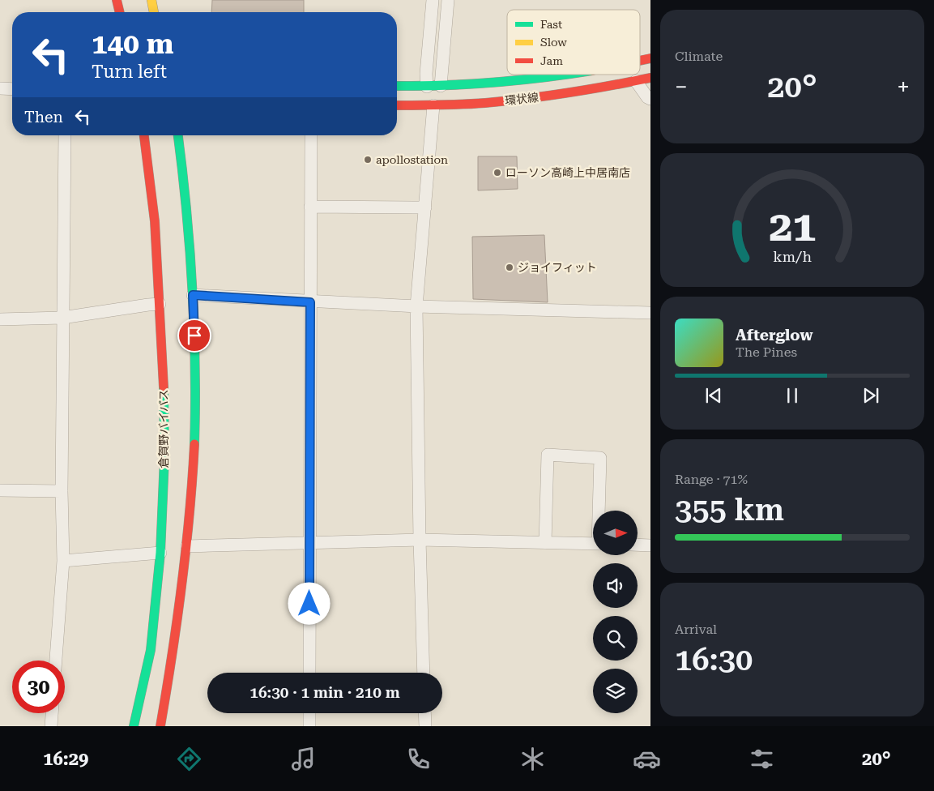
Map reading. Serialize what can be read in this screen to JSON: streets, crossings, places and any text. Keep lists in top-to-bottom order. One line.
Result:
{"streets":{"main road":["環状線","倉賀野バイパス"]},"places":["apollostation","ローソン高崎上中居南店","ジョイフィット"],"legend":["Fast","Slow","Jam"],"north":"right","page":{"tile":["Climate",["Range · 71%","355 km"],["Arrival","16:30"]],"turn":["140 m","Turn left"],"heat":["−","20°","+"],"then":"Then","song":["Afterglow","The Pines"],"limit":"30","trip":"16:30 · 1 min · 210 m","tabs":["16:29","20°"],"gauge":["21","km/h"]}}
